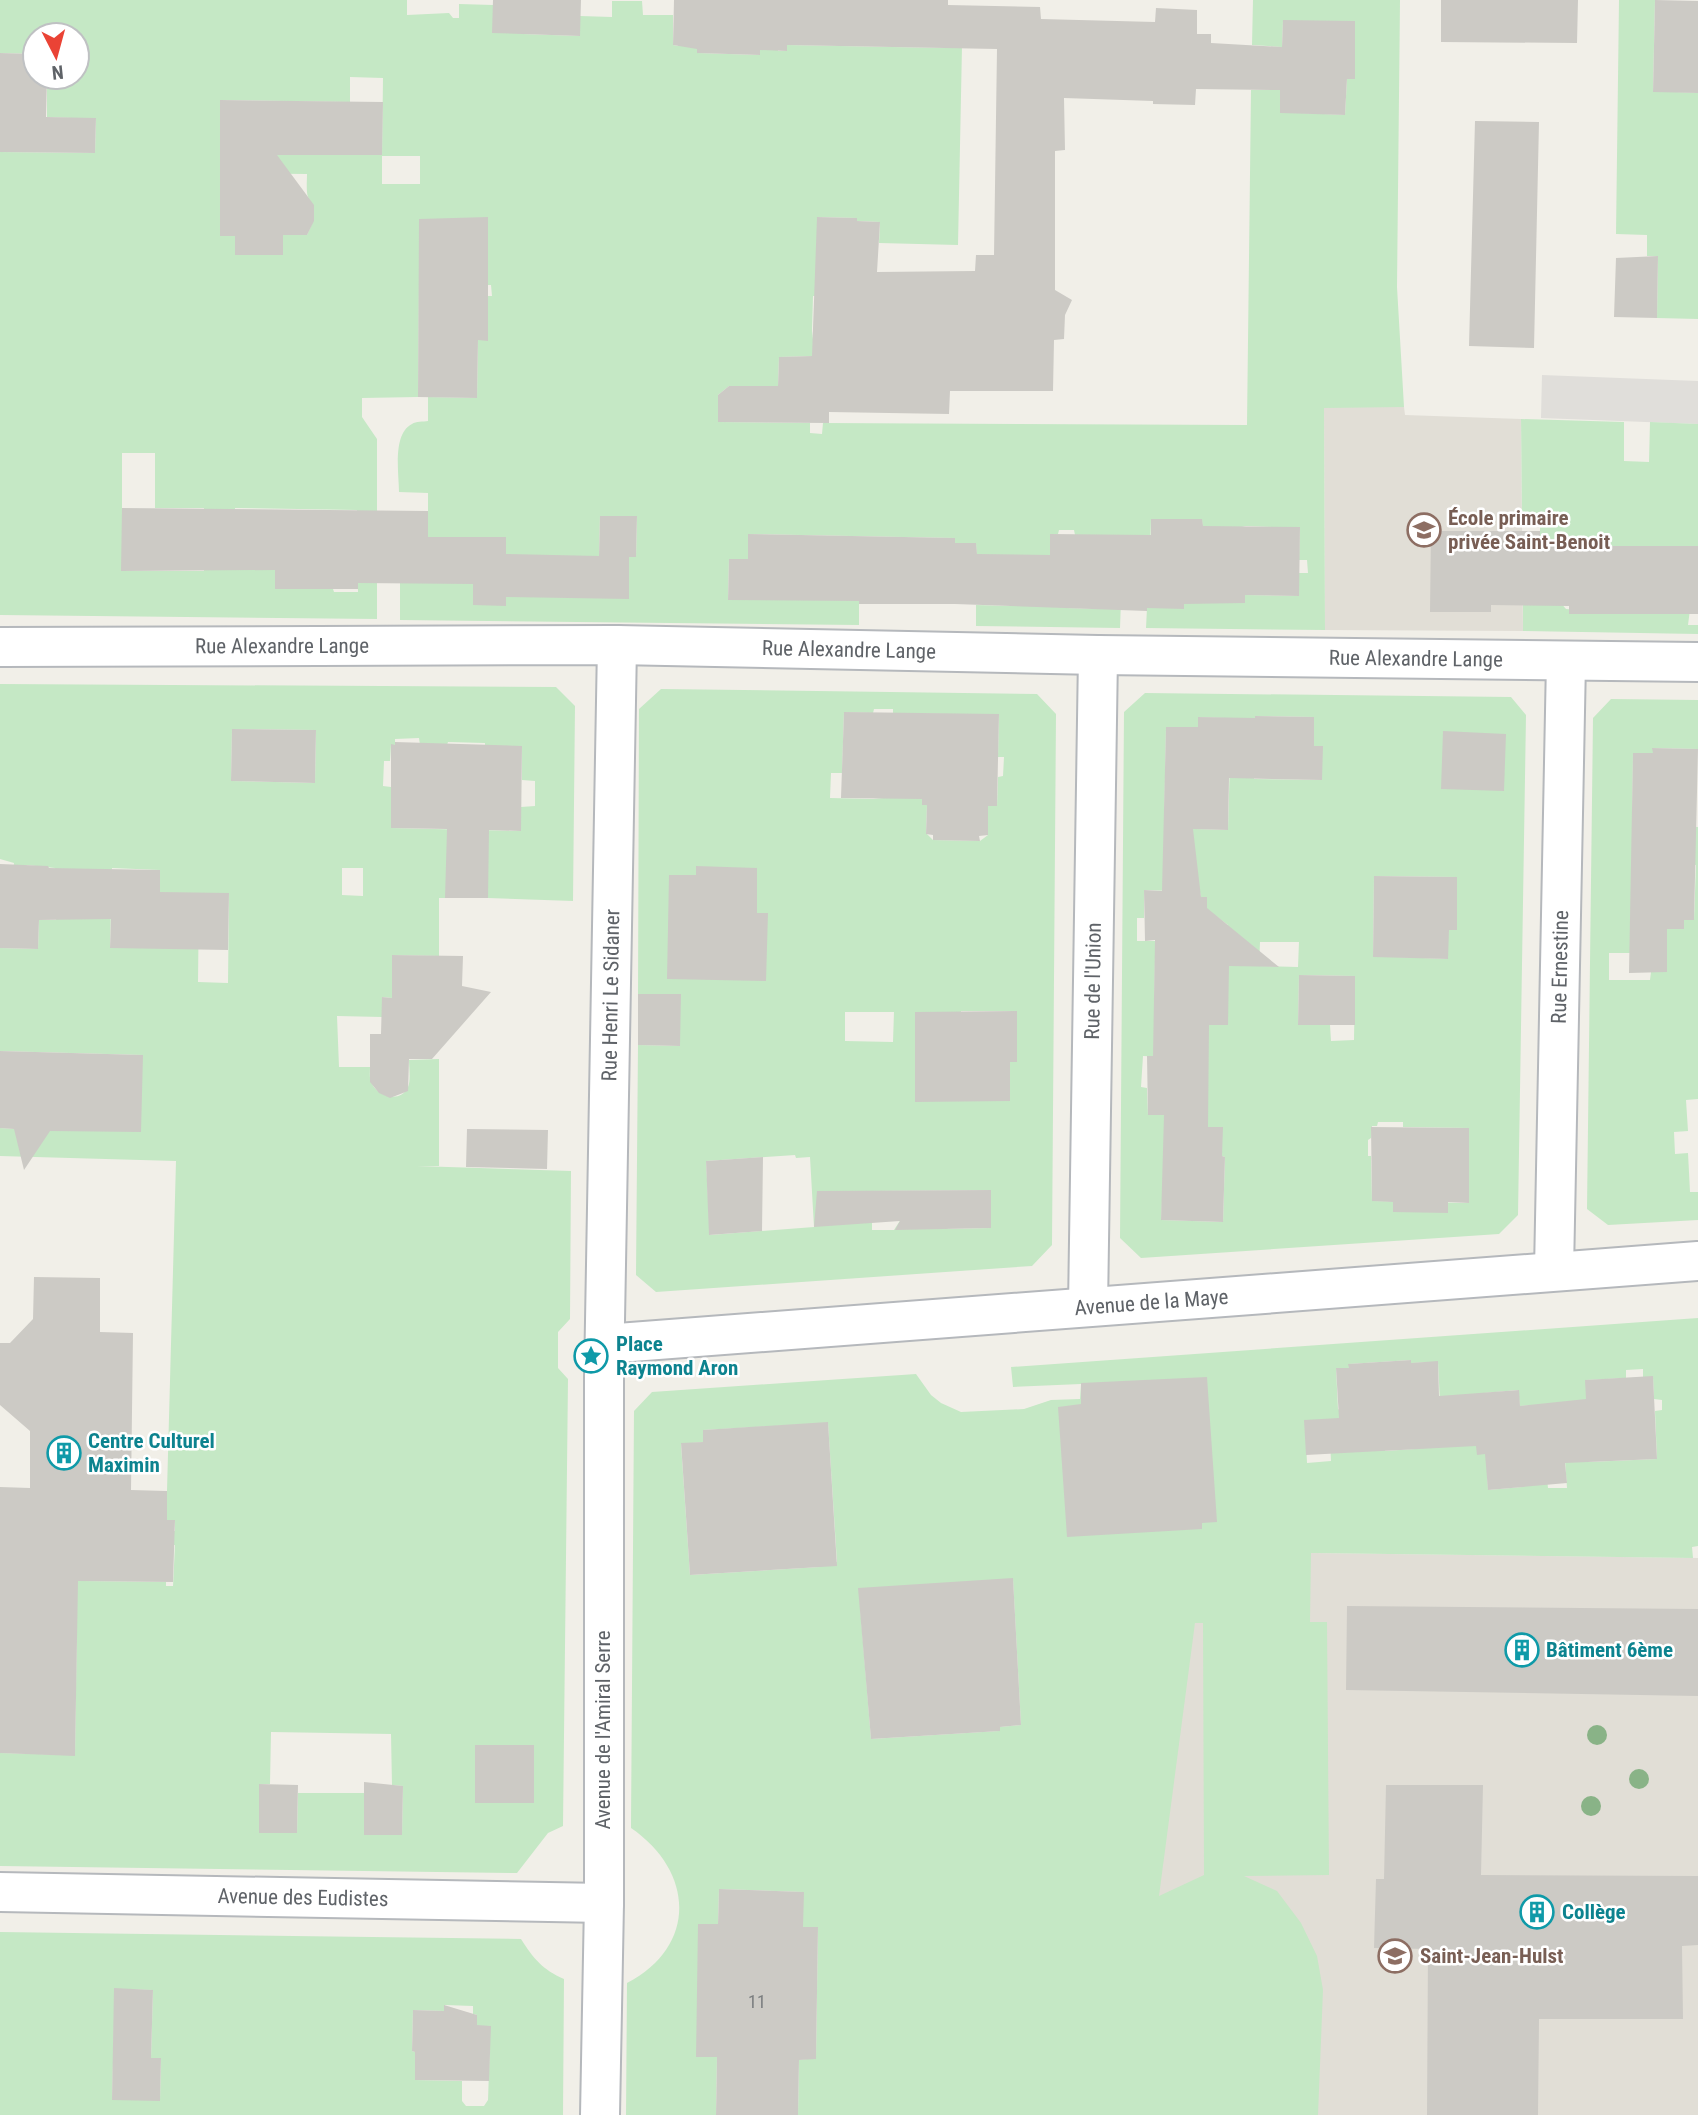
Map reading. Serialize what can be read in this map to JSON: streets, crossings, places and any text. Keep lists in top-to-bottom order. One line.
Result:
{"streets":{"street":["Rue Alexandre Lange","Rue Ernestine","Rue de l'Union","Rue Henri Le Sidaner","Avenue de la Maye","Avenue de l'Amiral Serre","Avenue des Eudistes"]},"crossings":[["Rue Alexandre Lange","Rue Ernestine"],["Rue Alexandre Lange","Rue de l'Union"],["Rue Alexandre Lange","Rue Henri Le Sidaner"],["Rue Ernestine","Avenue de la Maye"],["Rue de l'Union","Avenue de la Maye"],["Rue Henri Le Sidaner","Avenue de la Maye"],["Rue Henri Le Sidaner","Avenue de l'Amiral Serre"],["Avenue de la Maye","Avenue de l'Amiral Serre"],["Avenue de l'Amiral Serre","Avenue des Eudistes"]],"places":{"school or university":["École primaire privée Saint-Benoit","Saint-Jean-Hulst"],"place":["Place Raymond Aron"],"building":["Centre Culturel Maximin","Bâtiment 6ème","Collège"]},"house_numbers":["11"],"north":"bottom"}
